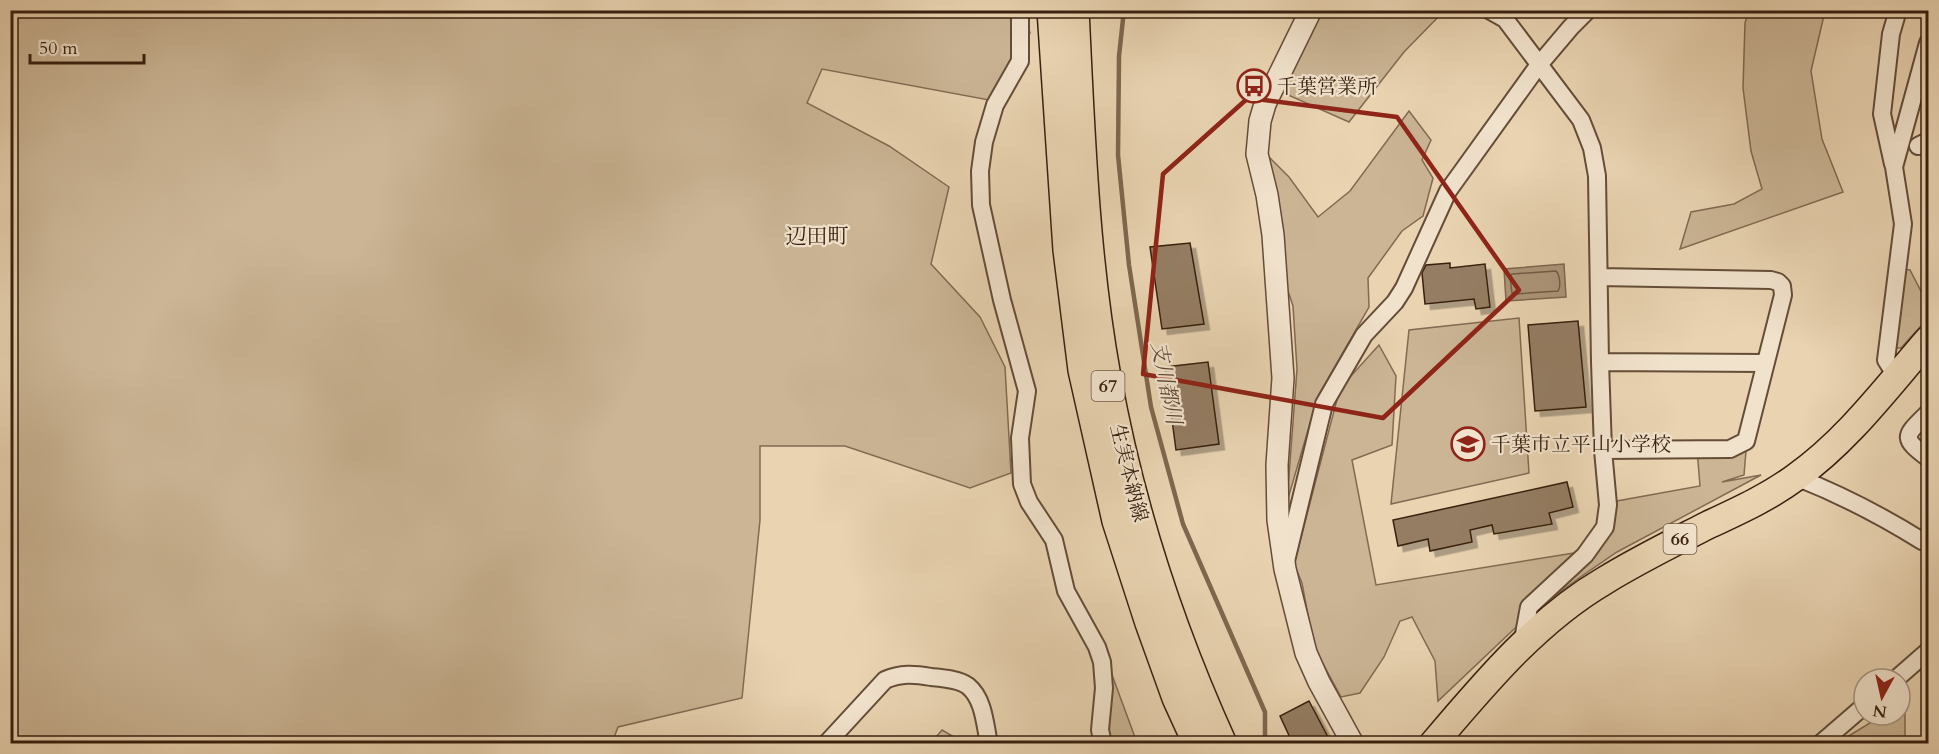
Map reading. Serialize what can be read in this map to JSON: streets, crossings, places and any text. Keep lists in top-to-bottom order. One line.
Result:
{"streets":{"main road":["67","生実本納線","66"]},"districts":["辺田町"],"water":["支川都川"],"places":{"bus stop":["千葉営業所"],"school or university":["千葉市立平山小学校"]},"scale_bar":"50 m","north":"bottom"}
